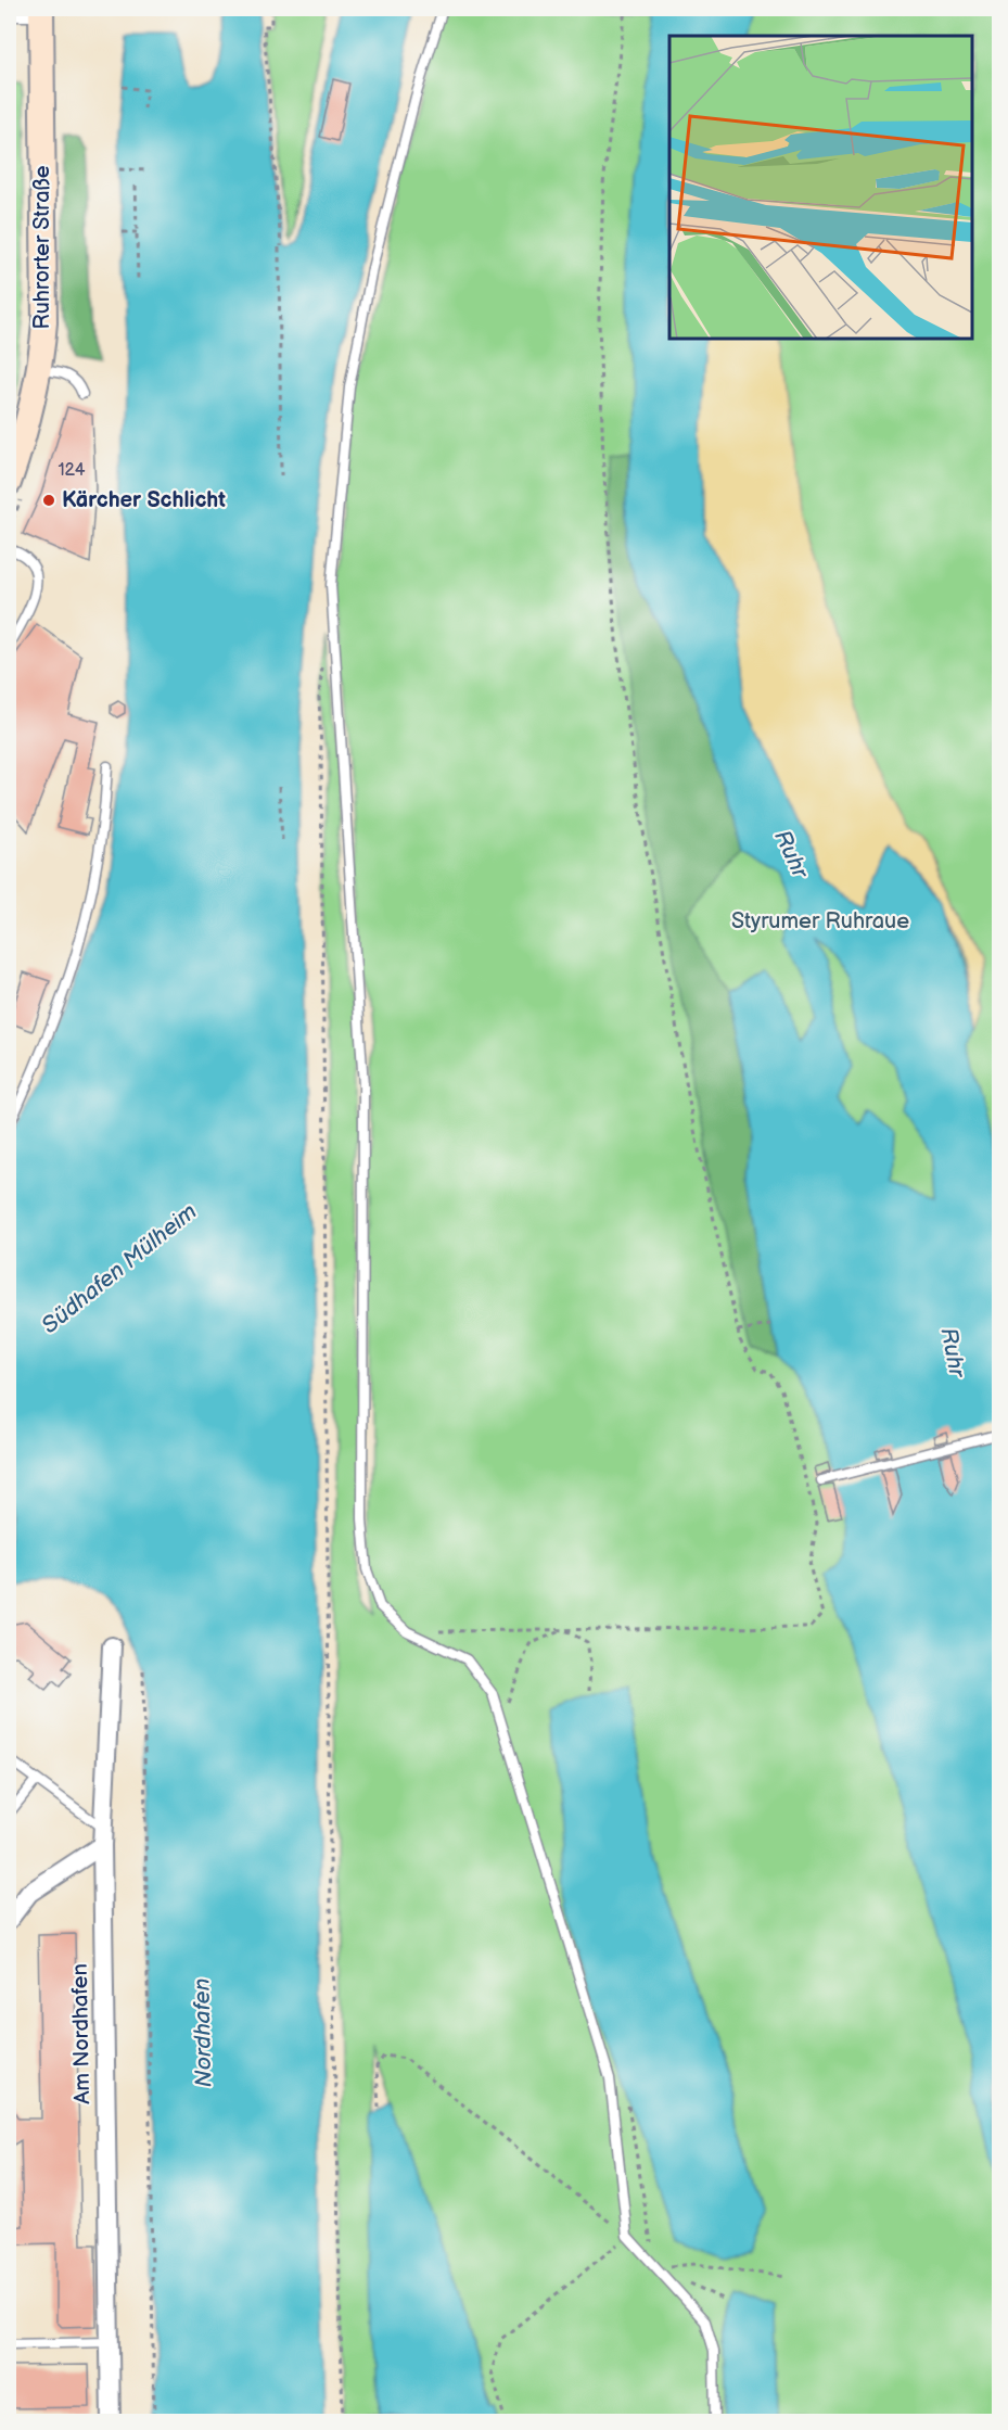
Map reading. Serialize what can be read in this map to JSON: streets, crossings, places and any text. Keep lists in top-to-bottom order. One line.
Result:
{"streets":{"main road":["Ruhrorter Straße"],"street":["Am Nordhafen"]},"water":["Ruhr","Südhafen Mülheim","Nordhafen"],"parks":["Styrumer Ruhraue"],"places":["Kärcher Schlicht"],"house_numbers":["124"]}
